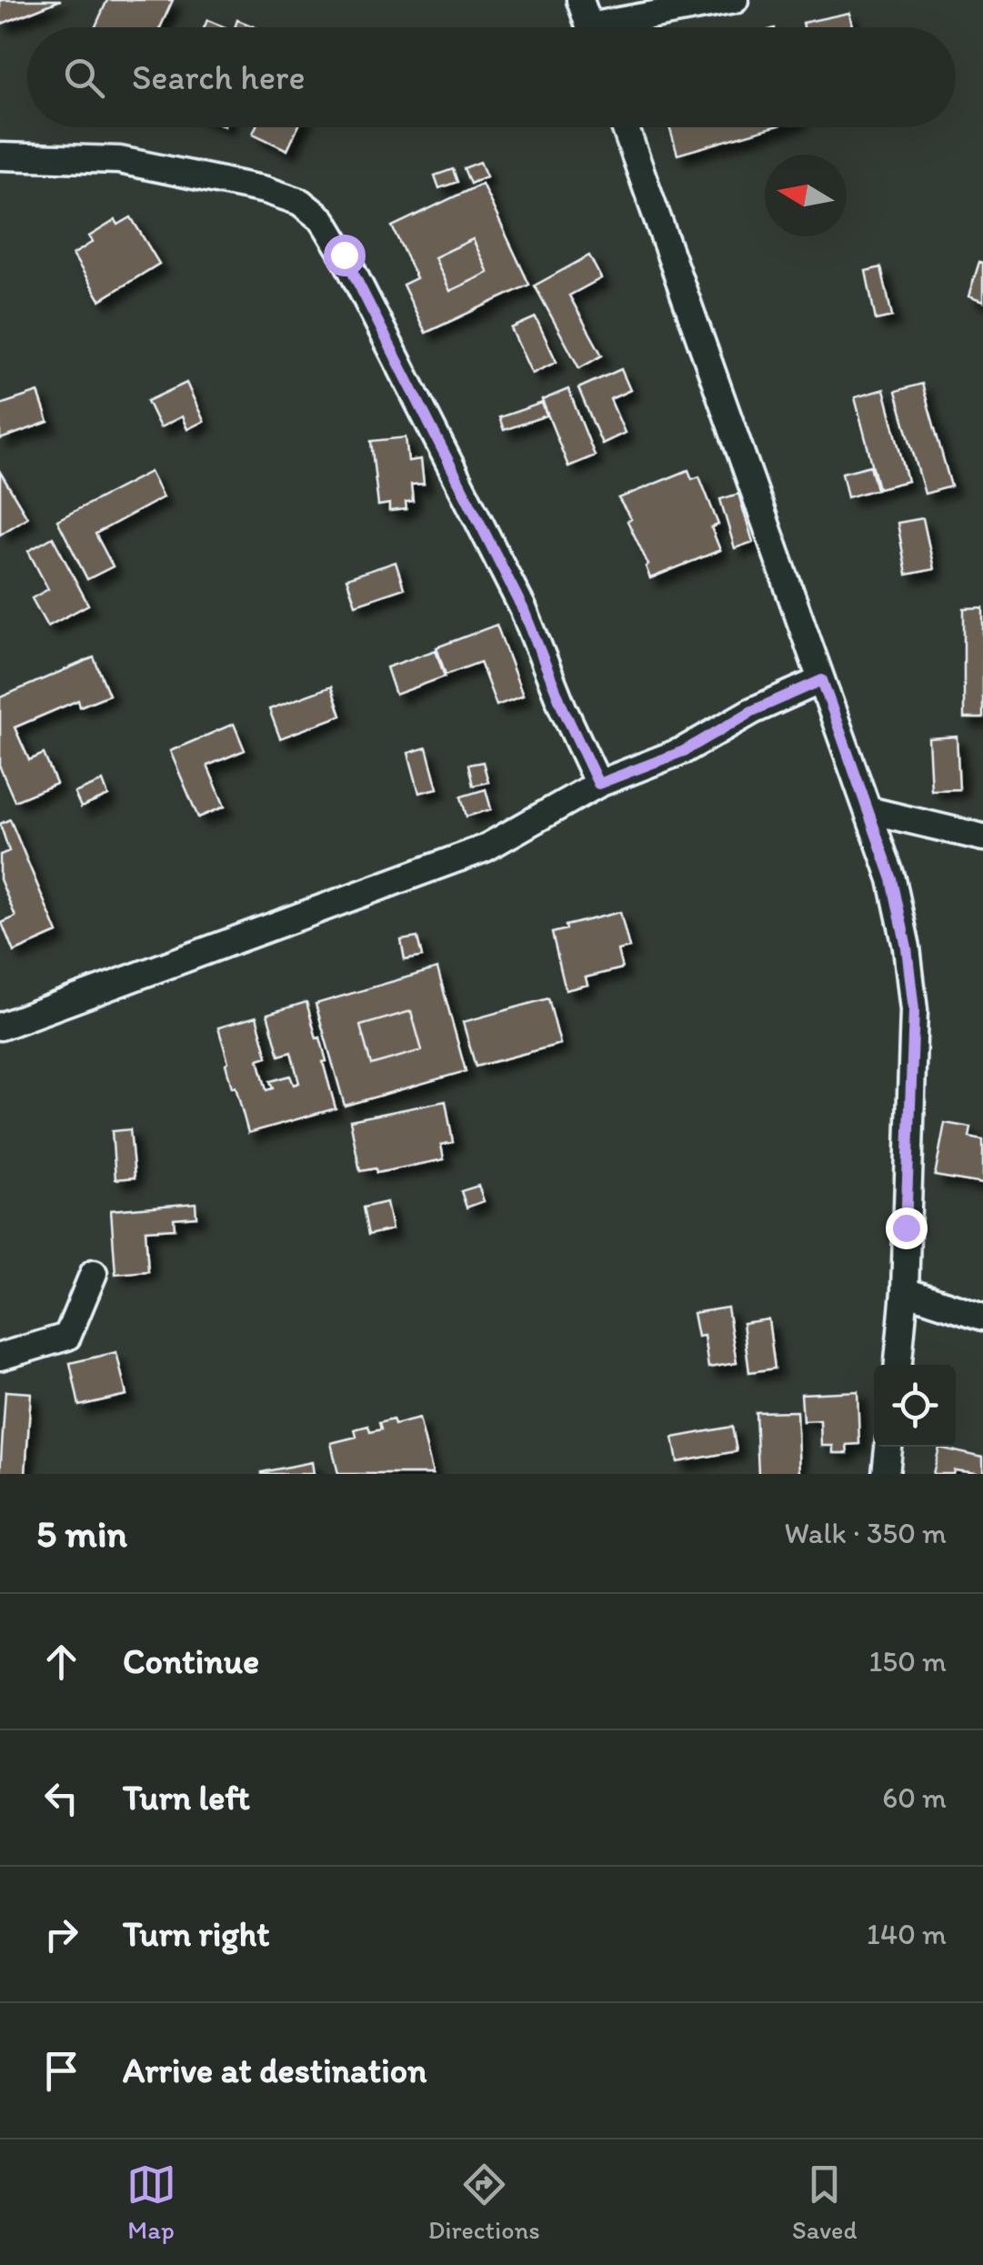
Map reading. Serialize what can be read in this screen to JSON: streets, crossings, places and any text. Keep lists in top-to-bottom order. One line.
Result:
{"north":"left","page":{"search":"Search here","heading":["5 min","Walk · 350 m"],"list":[["Continue","150 m"],["Turn left","60 m"],["Turn right","140 m"],"Arrive at destination"],"nav":["Map","Directions","Saved"]}}
